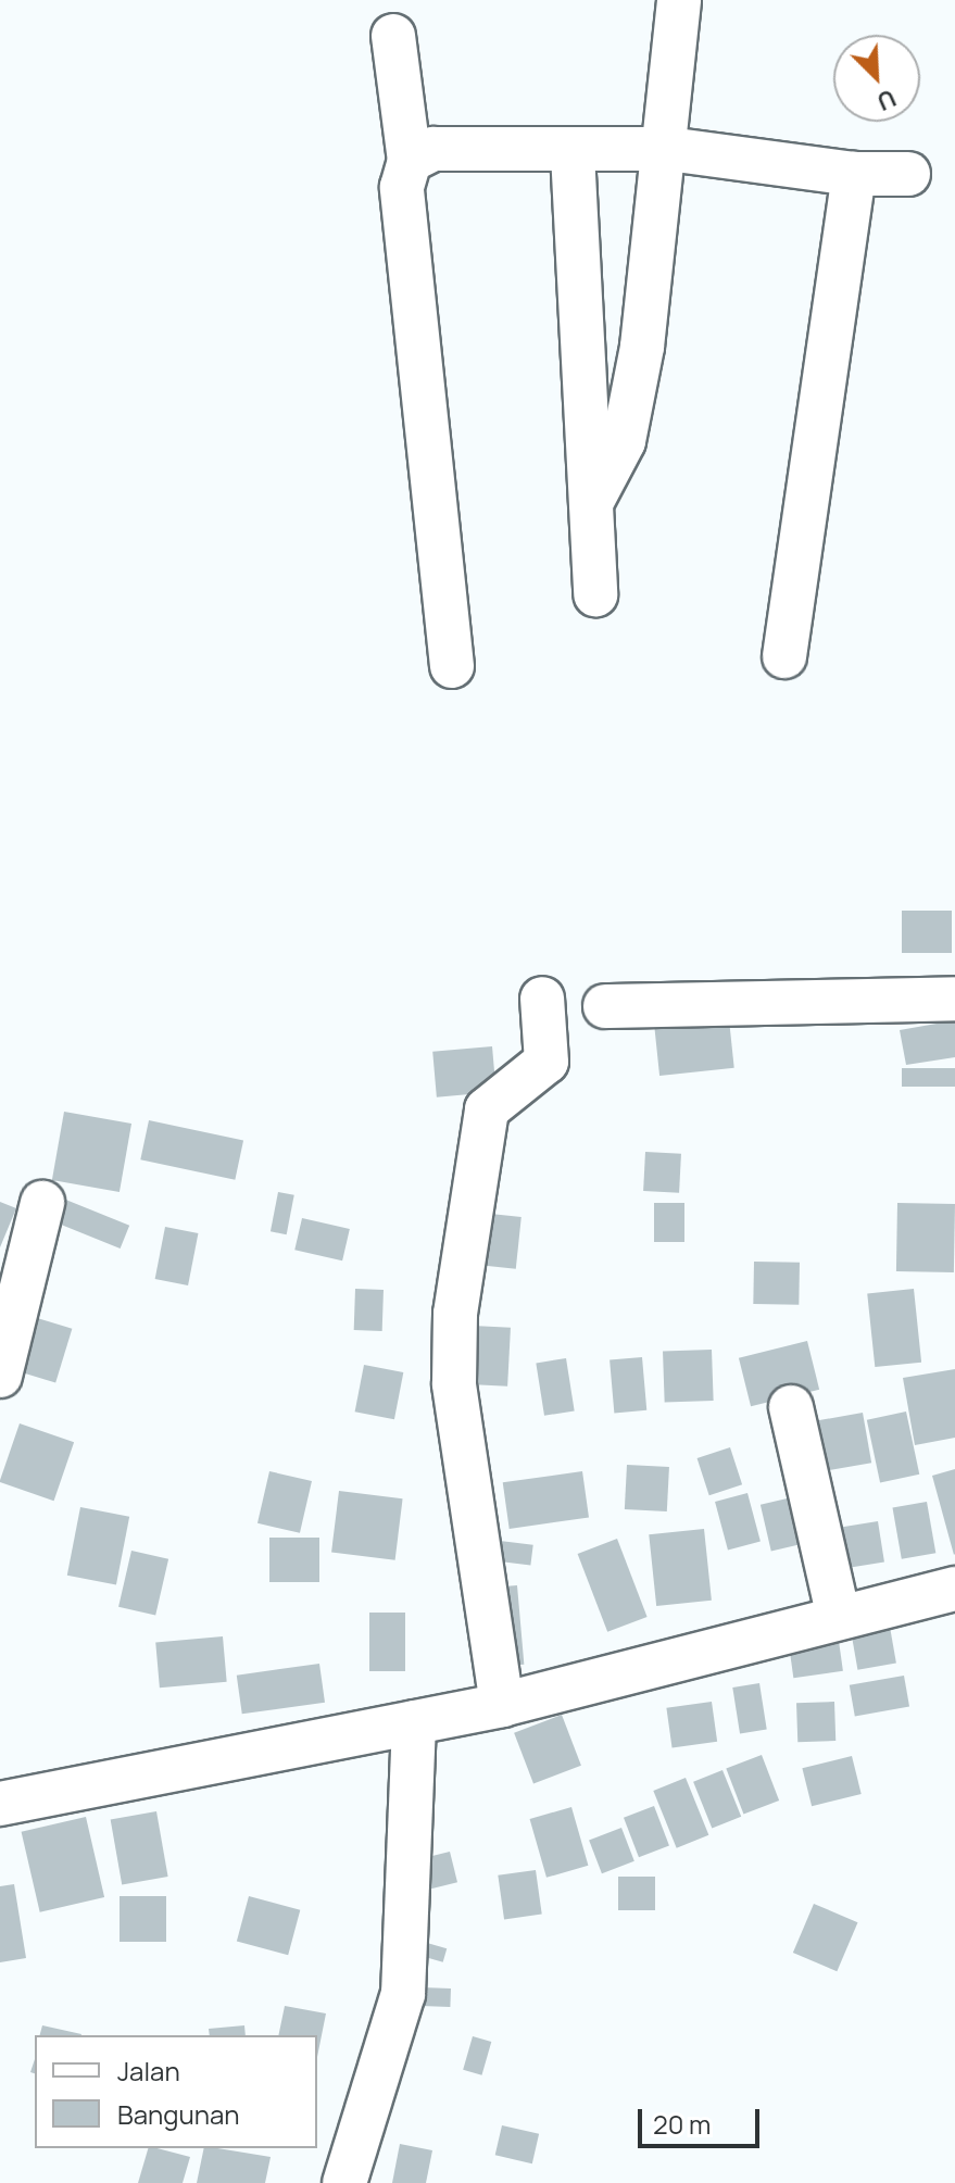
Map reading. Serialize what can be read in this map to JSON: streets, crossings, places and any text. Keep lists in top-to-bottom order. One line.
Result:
{"legend":["Jalan","Bangunan"],"scale_bar":"20 m","north":"bottom right"}
